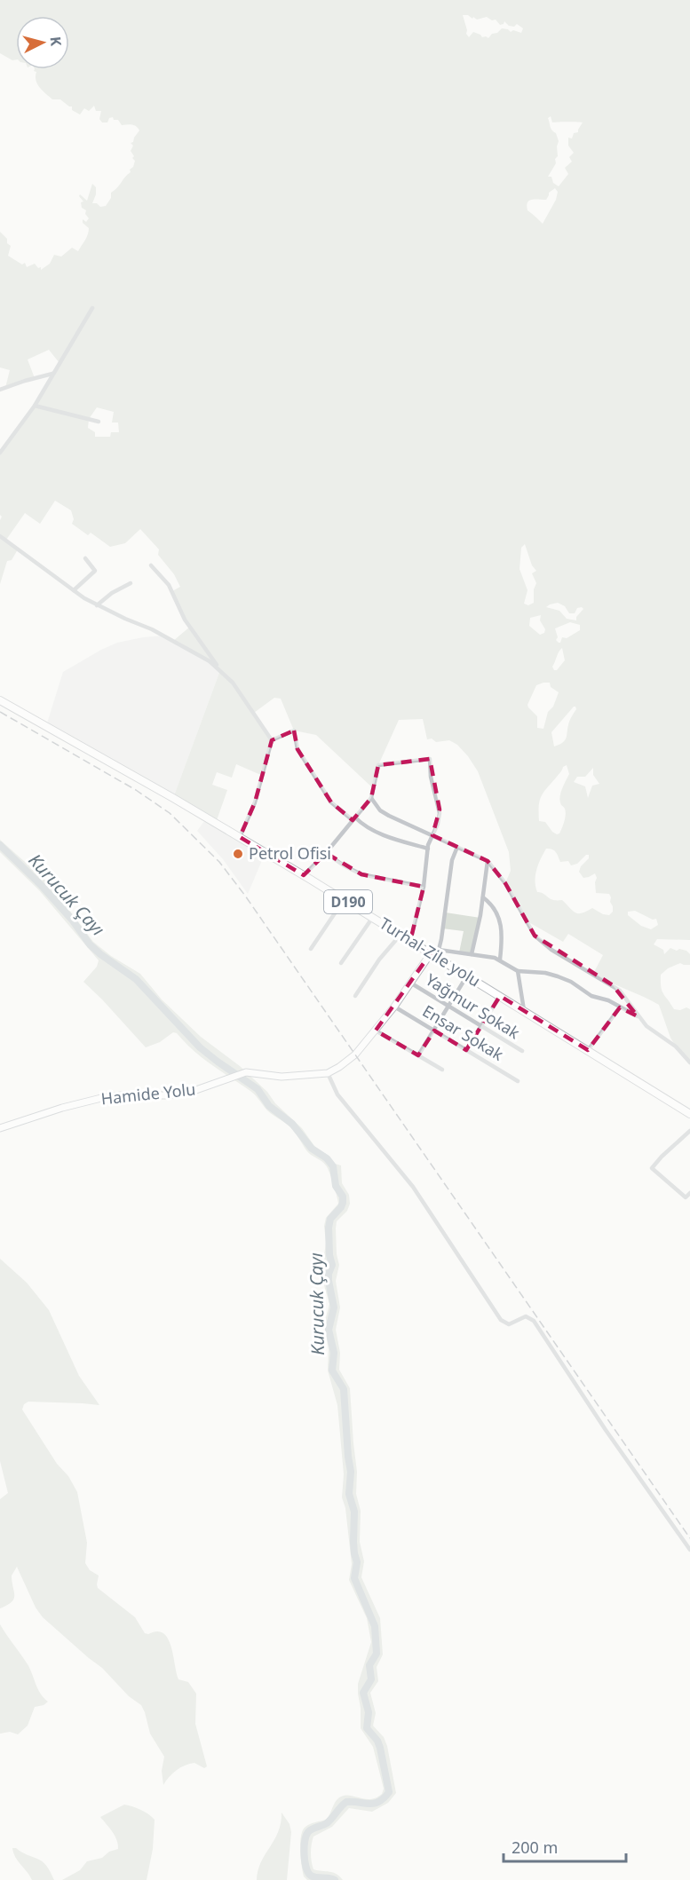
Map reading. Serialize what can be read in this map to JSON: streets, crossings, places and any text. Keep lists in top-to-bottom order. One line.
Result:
{"streets":{"main road":["D190","Turhal-Zile yolu"],"street":["Yağmur Sokak","Ensar Sokak","Hamide Yolu"]},"water":["Kurucuk Çayı"],"places":["Petrol Ofisi"],"scale_bar":"200 m","north":"right"}
